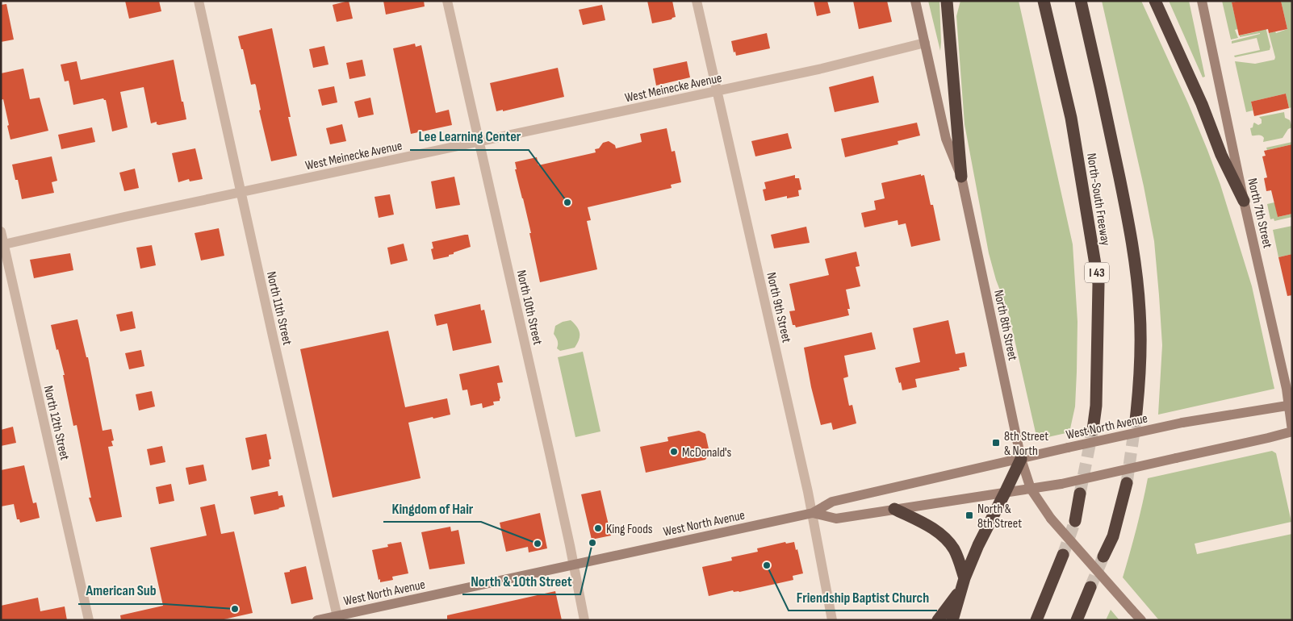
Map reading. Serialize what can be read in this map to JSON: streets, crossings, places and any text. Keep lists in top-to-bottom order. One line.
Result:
{"streets":{"highway":["North-South Freeway","I 43"],"main road":["North 7th Street","North 8th Street","West North Avenue"],"street":["West Meinecke Avenue","North 10th Street","North 9th Street","North 11th Street","North 12th Street"]},"crossings":[["West Meinecke Avenue","North 10th Street"],["West Meinecke Avenue","North 9th Street"],["West Meinecke Avenue","North 11th Street"],["West Meinecke Avenue","North 8th Street"],["West Meinecke Avenue","North 12th Street"],["North 7th Street","West North Avenue"],["North 10th Street","West North Avenue"],["North 9th Street","West North Avenue"],["North 11th Street","West North Avenue"],["North 8th Street","West North Avenue"]],"places":{"other":["Lee Learning Center","McDonald's","King Foods","North & 10th Street","Kingdom of Hair","Friendship Baptist Church","American Sub"],"transit":["8th Street & North","North & 8th Street"]}}
